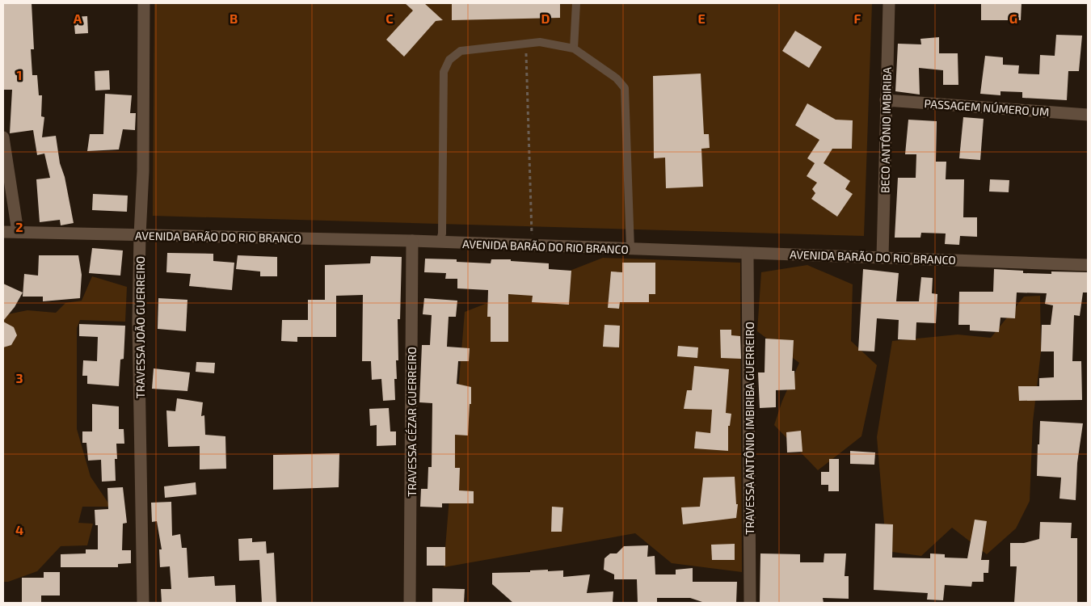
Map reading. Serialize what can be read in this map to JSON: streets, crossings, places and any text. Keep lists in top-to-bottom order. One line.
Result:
{"streets":{"street":["PASSAGEM NÚMERO UM","BECO ANTÔNIO IMBIRIBA","AVENIDA BARÃO DO RIO BRANCO","TRAVESSA JOÃO GUERREIRO","TRAVESSA CÉZAR GUERREIRO","TRAVESSA ANTÔNIO IMBIRIBA GUERREIRO"]},"crossings":[["PASSAGEM NÚMERO UM","BECO ANTÔNIO IMBIRIBA"],["BECO ANTÔNIO IMBIRIBA","AVENIDA BARÃO DO RIO BRANCO"],["AVENIDA BARÃO DO RIO BRANCO","TRAVESSA JOÃO GUERREIRO"],["AVENIDA BARÃO DO RIO BRANCO","TRAVESSA CÉZAR GUERREIRO"],["AVENIDA BARÃO DO RIO BRANCO","TRAVESSA ANTÔNIO IMBIRIBA GUERREIRO"]],"grid":{"columns":["A","B","C","D","E","F","G"],"rows":["1","2","3","4"]}}
